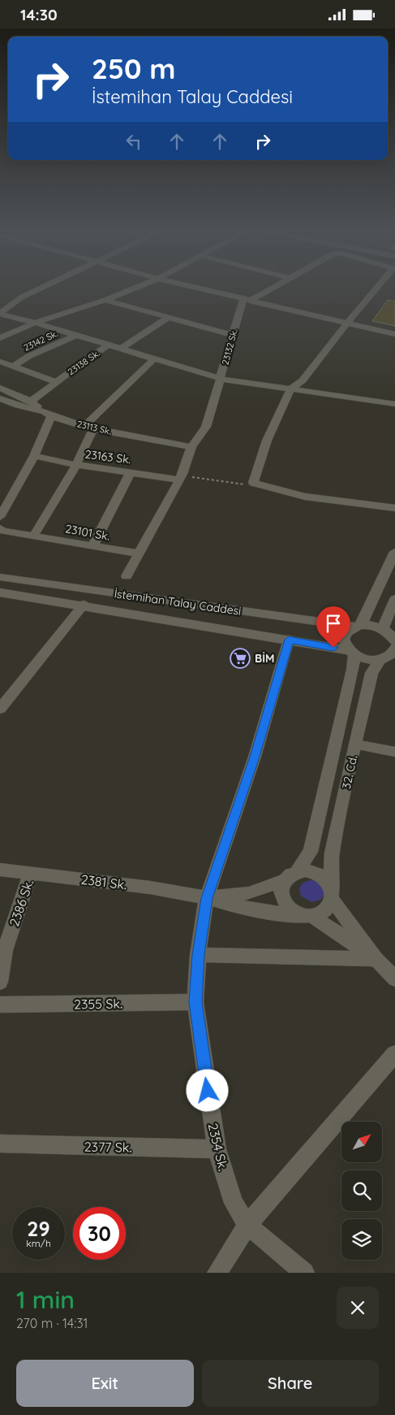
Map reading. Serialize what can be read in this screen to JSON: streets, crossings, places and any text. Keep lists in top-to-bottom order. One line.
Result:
{"streets":{"street":["23142 Sk.","23132 Sk.","23138 Sk.","23113 Sk.","23163 Sk.","23101 Sk.","İstemihan Talay Caddesi","32. Cd.","2381 Sk.","2386 Sk.","2355 Sk.","2377 Sk.","2354 Sk."]},"crossings":[["23142 Sk.","23138 Sk."],["23132 Sk.","23113 Sk."],["23132 Sk.","23163 Sk."],["23132 Sk.","23101 Sk."],["İstemihan Talay Caddesi","32. Cd."],["İstemihan Talay Caddesi","2354 Sk."],["2381 Sk.","2386 Sk."],["2381 Sk.","2354 Sk."],["2355 Sk.","2354 Sk."],["2377 Sk.","2354 Sk."]],"places":{"supermarket":["BİM"]},"north":"top right","page":{"status":"14:30","turn":["250 m","İstemihan Talay Caddesi"],"speed":"29 km/h","limit":"30","heading":["1 min","270 m · 14:31"],"buttons":["Exit","Share"]}}
